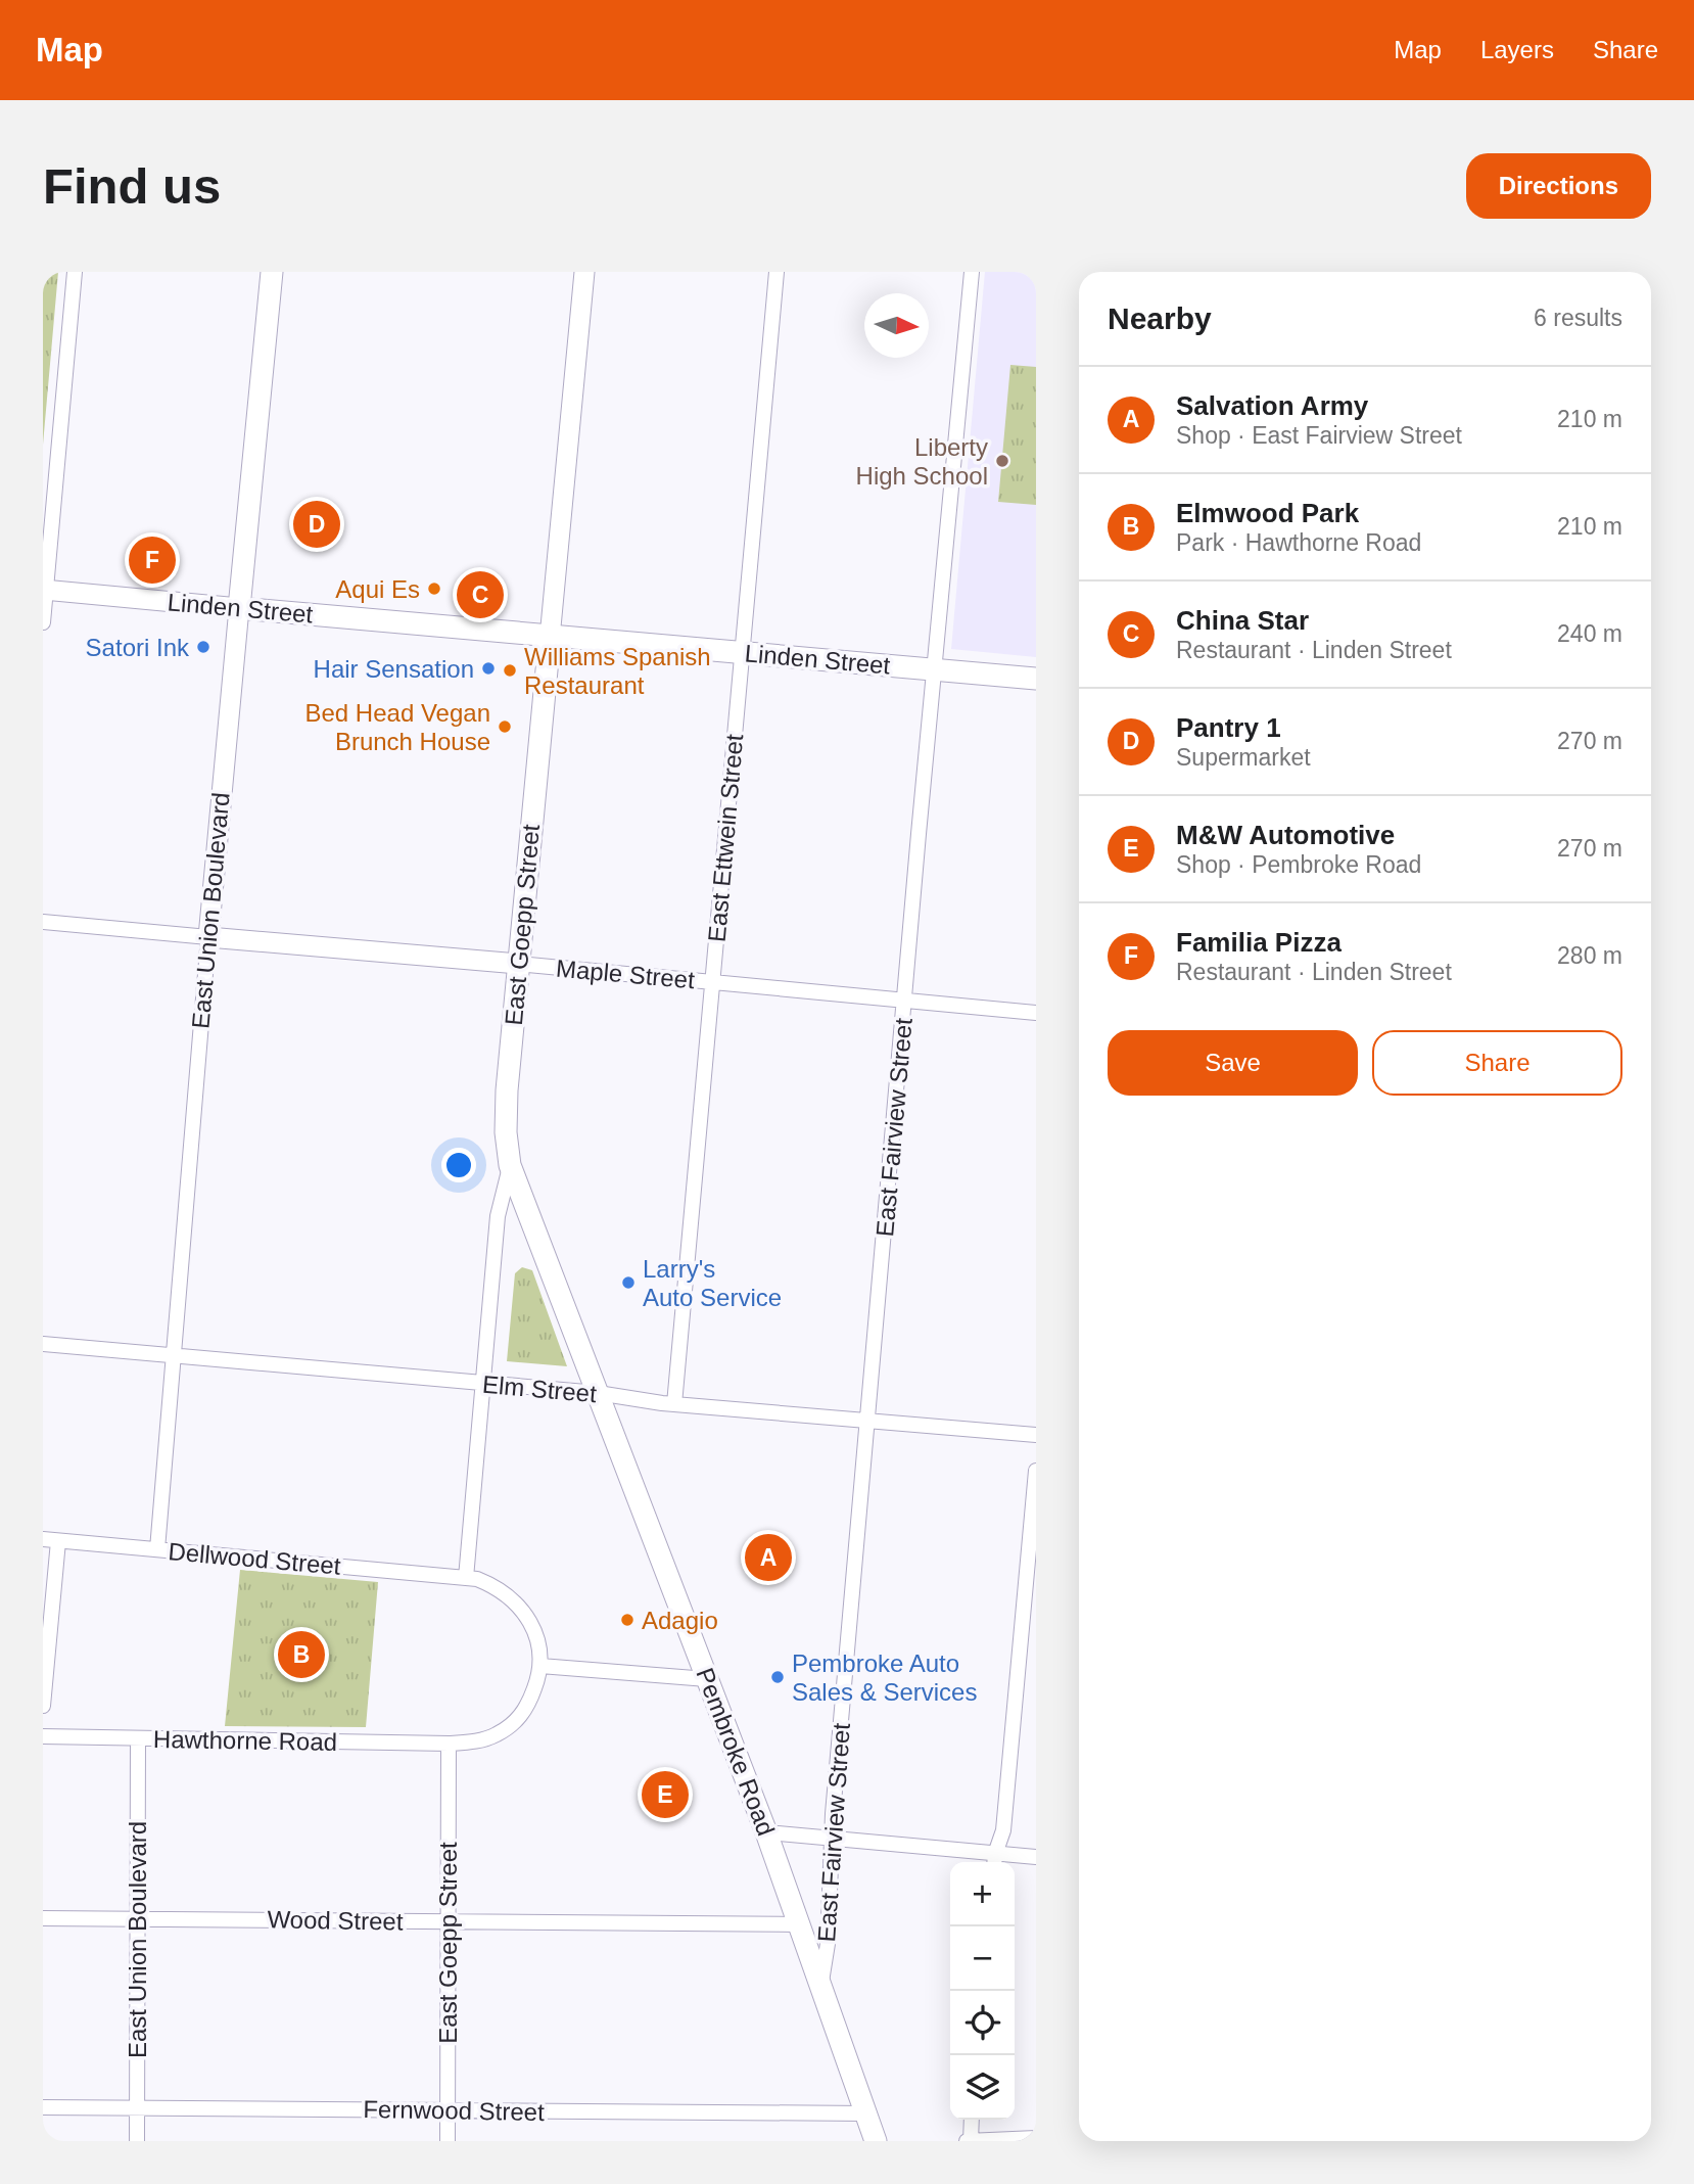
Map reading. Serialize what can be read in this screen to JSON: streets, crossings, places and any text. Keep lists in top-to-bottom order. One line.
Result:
{"streets":{"main road":["Linden Street","East Union Boulevard","East Goepp Street","Pembroke Road"],"street":["East Ettwein Street","Maple Street","East Fairview Street","Elm Street","Dellwood Street","Hawthorne Road","Wood Street","Fernwood Street"]},"crossings":[["Linden Street","East Ettwein Street"],["Linden Street","East Union Boulevard"],["Linden Street","East Goepp Street"],["Linden Street","East Fairview Street"],["East Ettwein Street","Maple Street"],["East Ettwein Street","Elm Street"],["East Union Boulevard","Maple Street"],["East Union Boulevard","Elm Street"],["East Union Boulevard","Dellwood Street"],["East Union Boulevard","Hawthorne Road"],["East Union Boulevard","Wood Street"],["East Union Boulevard","Fernwood Street"],["East Goepp Street","Maple Street"],["East Goepp Street","Elm Street"],["East Goepp Street","Dellwood Street"],["East Goepp Street","Hawthorne Road"],["East Goepp Street","Pembroke Road"],["East Goepp Street","Wood Street"],["East Goepp Street","Fernwood Street"],["Maple Street","East Fairview Street"],["East Fairview Street","Elm Street"],["East Fairview Street","Pembroke Road"],["Elm Street","Pembroke Road"],["Dellwood Street","Hawthorne Road"],["Pembroke Road","Wood Street"],["Pembroke Road","Fernwood Street"]],"places":["Liberty High School","Aqui Es","Satori Ink","Hair Sensation","Williams Spanish Restaurant","Bed Head Vegan Brunch House","Larry's Auto Service","Adagio","Pembroke Auto Sales & Services"],"north":"right","page":{"header":"Map","nav":["Map","Layers","Share"],"buttons":["Directions",["Save","Share"]],"title":"Find us","heading":["Nearby","6 results"],"list":[{"mark":"A","name":"Salvation Army","note":"Shop · East Fairview Street","value":"210 m"},{"mark":"B","name":"Elmwood Park","note":"Park · Hawthorne Road","value":"210 m"},{"mark":"C","name":"China Star","note":"Restaurant · Linden Street","value":"240 m"},{"mark":"D","name":"Pantry 1","note":"Supermarket","value":"270 m"},{"mark":"E","name":"M&W Automotive","note":"Shop · Pembroke Road","value":"270 m"},{"mark":"F","name":"Familia Pizza","note":"Restaurant · Linden Street","value":"280 m"}],"pins":["D","F","C","A","B","E"],"map_buttons":["+","−"]}}
